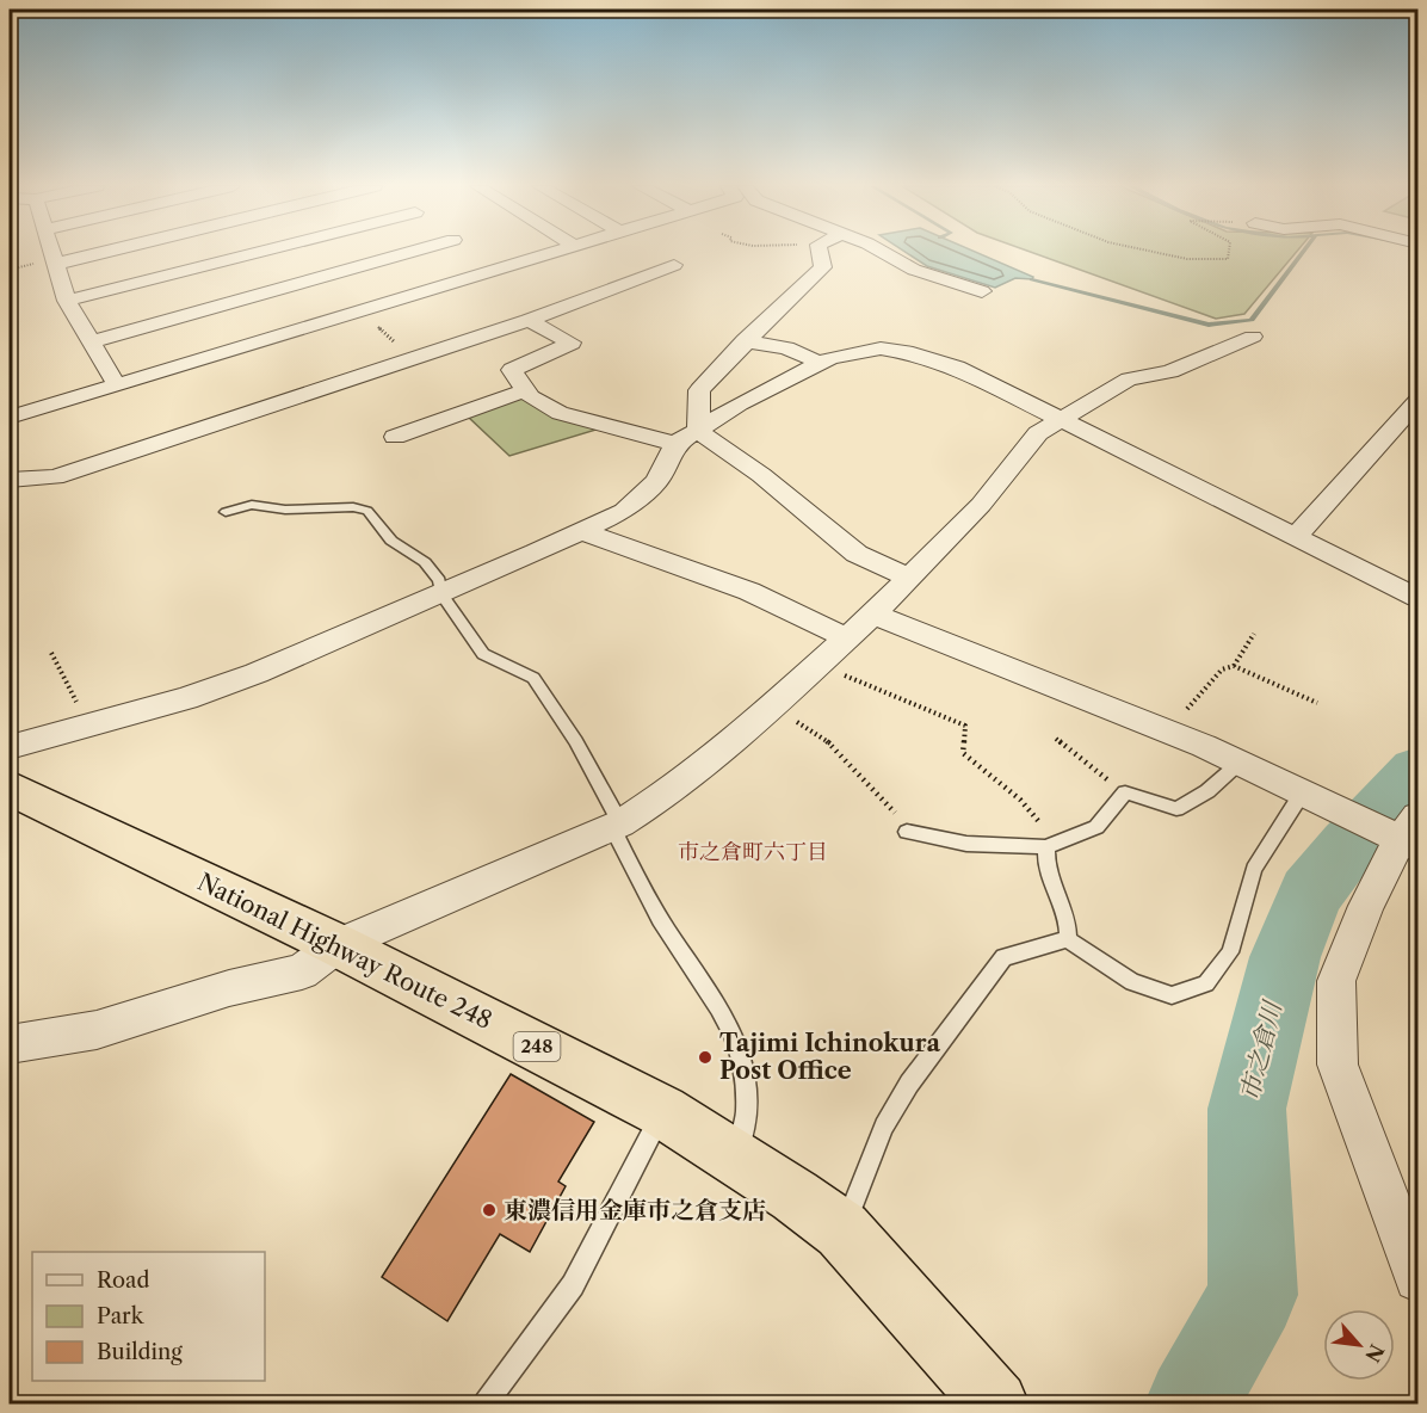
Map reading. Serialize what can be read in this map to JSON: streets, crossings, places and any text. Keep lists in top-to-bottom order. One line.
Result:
{"streets":{"highway":["National Highway Route 248","248"]},"districts":["市之倉町六丁目"],"water":["市之倉川"],"places":["Tajimi Ichinokura Post Office","東濃信用金庫市之倉支店"],"legend":["Road","Park","Building"],"north":"bottom right"}
